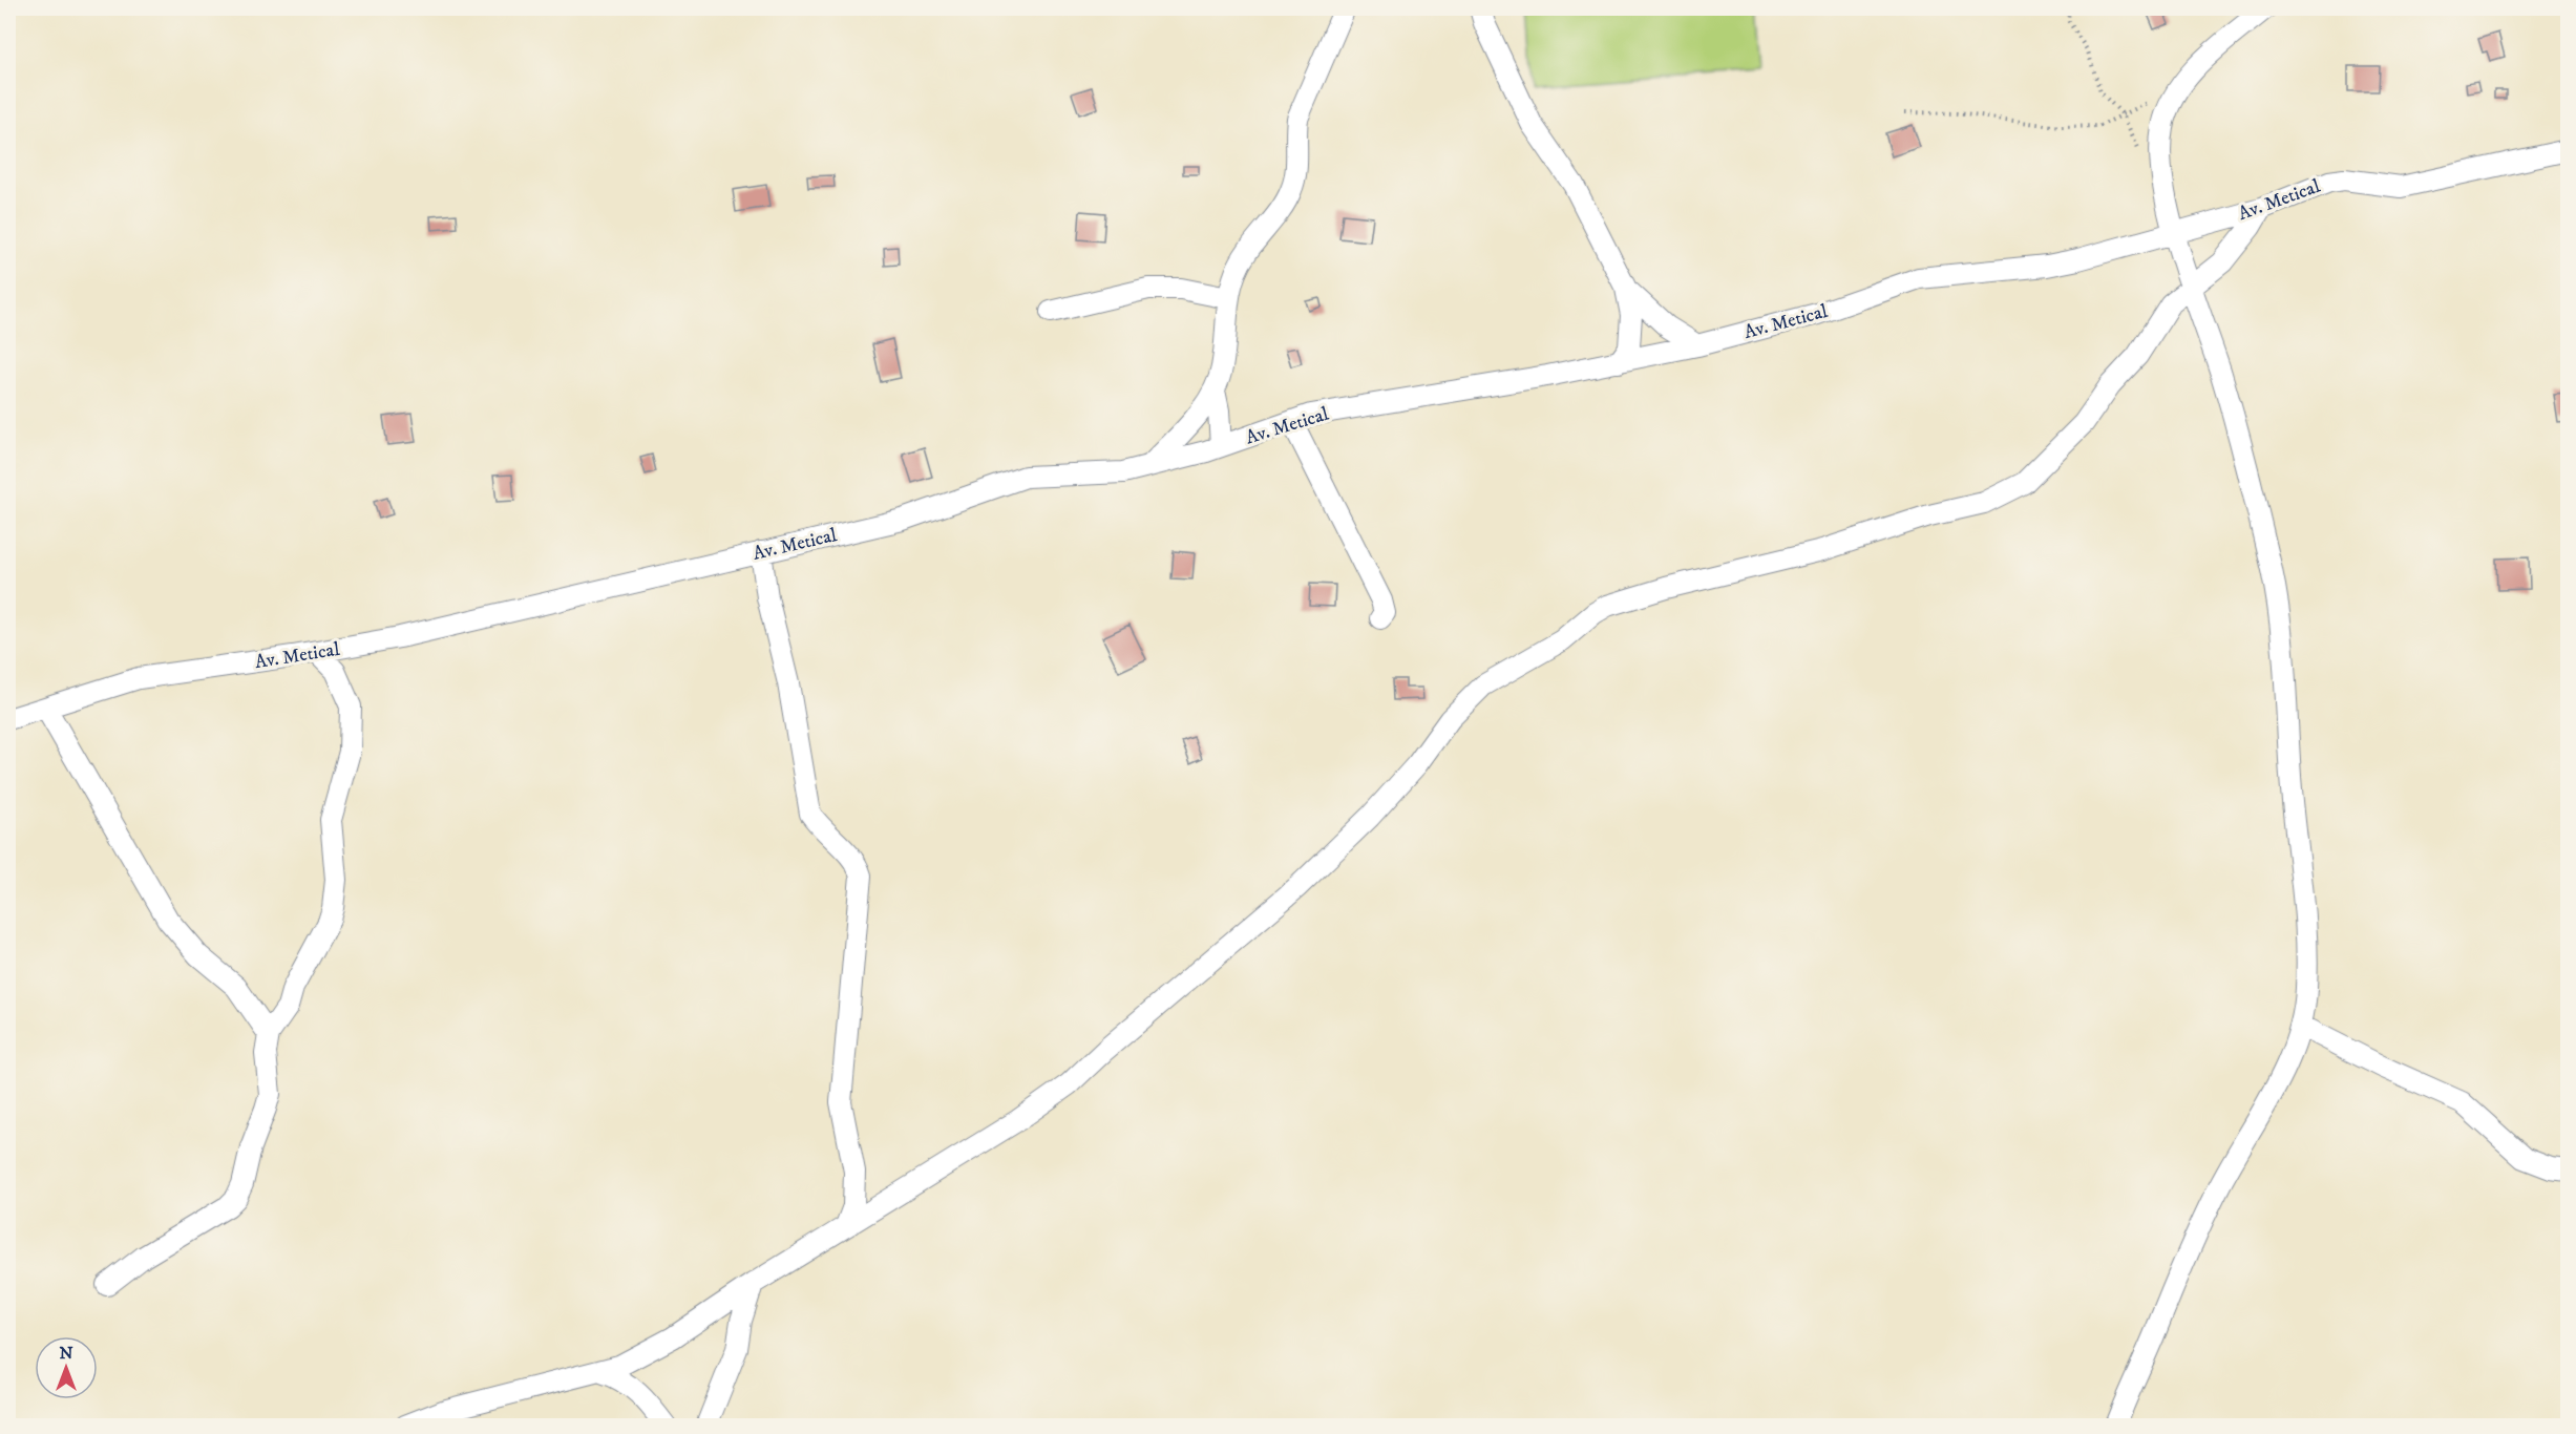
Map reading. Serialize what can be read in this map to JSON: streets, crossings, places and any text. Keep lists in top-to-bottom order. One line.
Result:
{"streets":{"street":["Av. Metical"]},"north":"top"}
